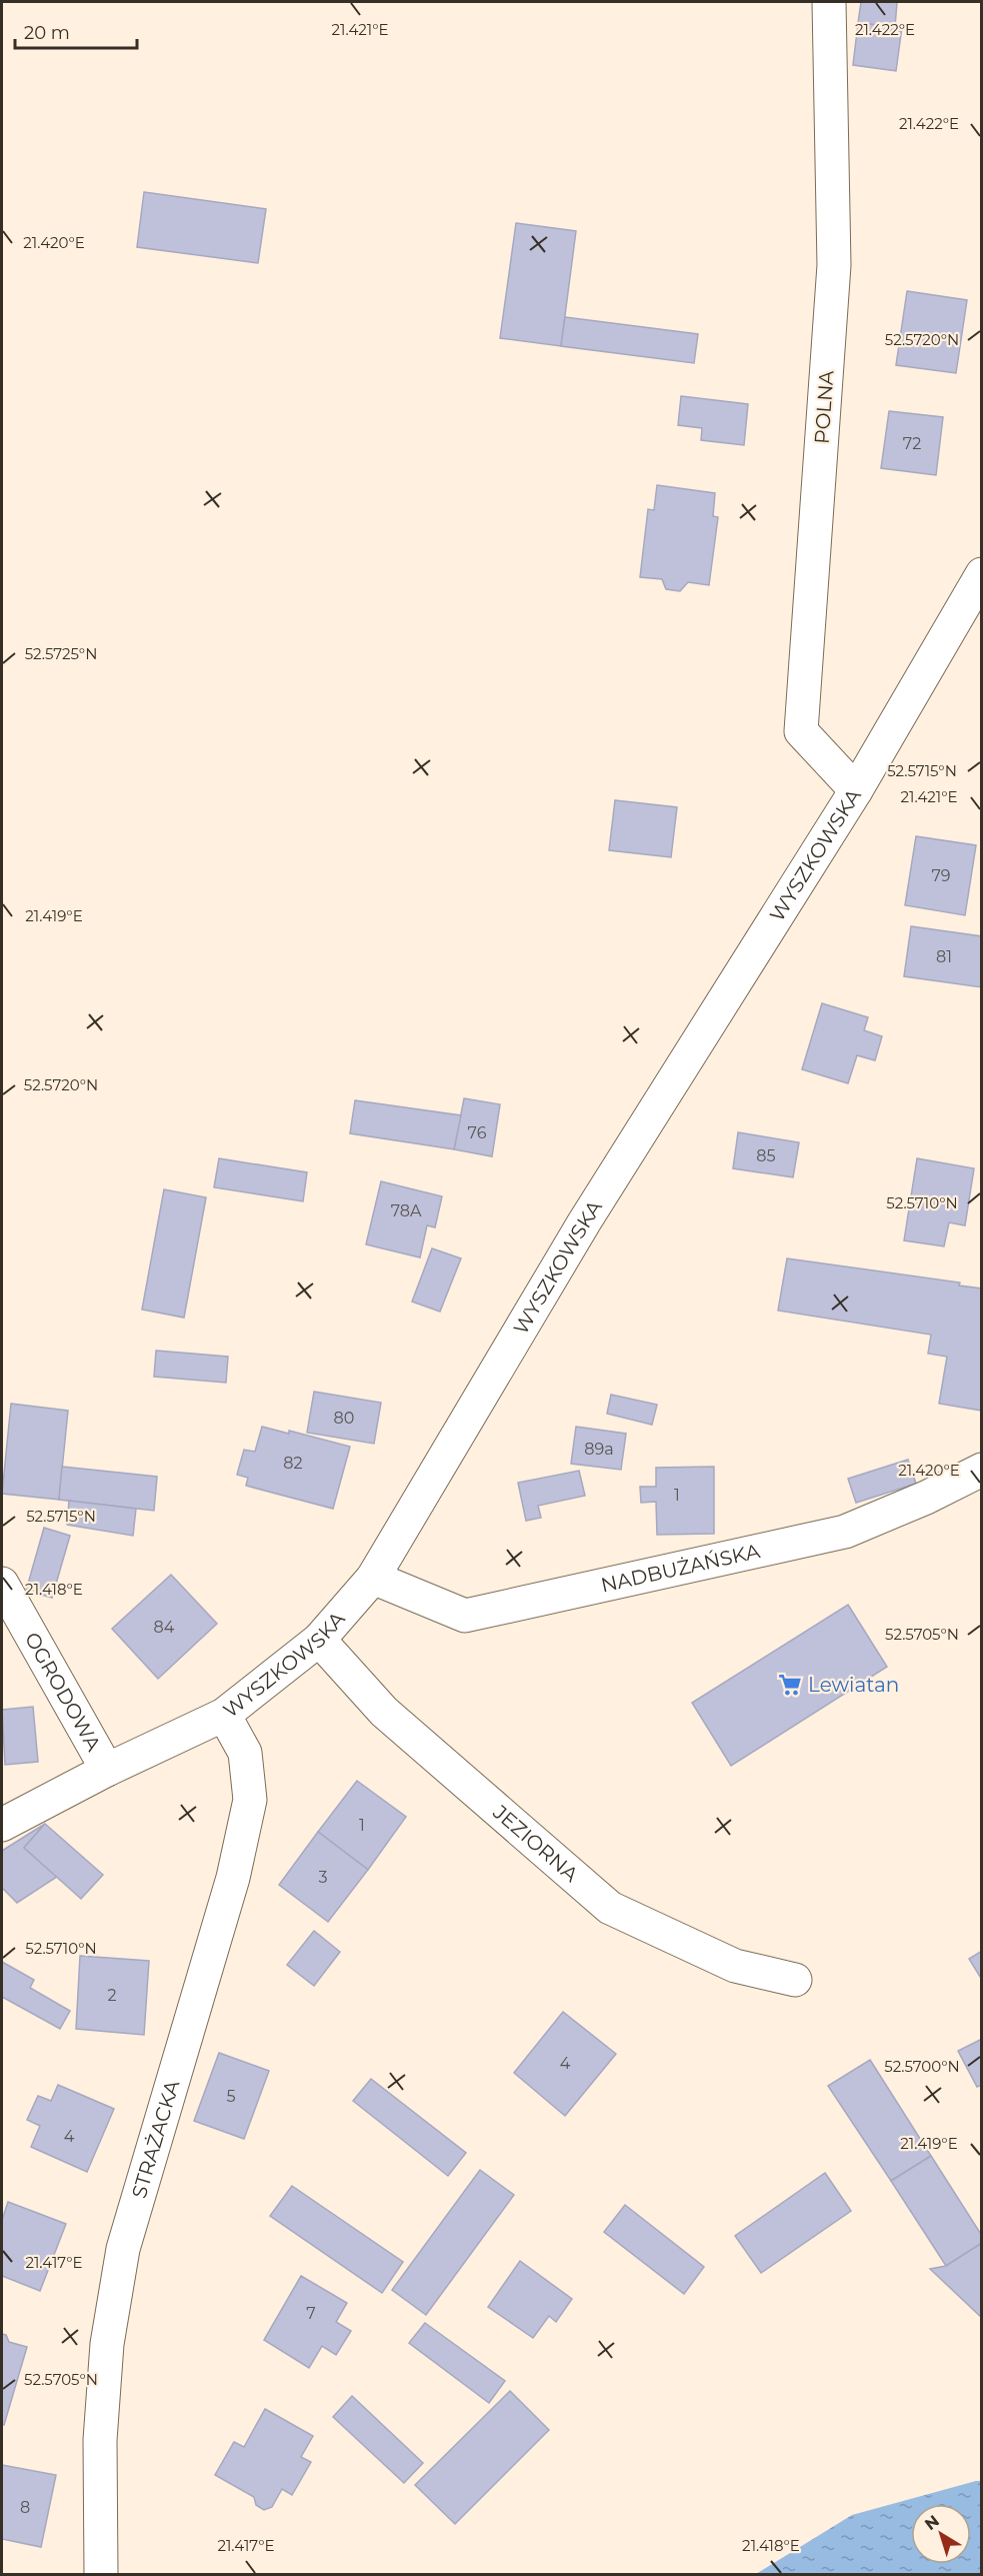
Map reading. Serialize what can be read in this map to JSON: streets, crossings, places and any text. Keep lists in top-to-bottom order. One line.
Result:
{"streets":{"street":["POLNA","WYSZKOWSKA","NADBUŻAŃSKA","OGRODOWA","JEZIORNA","STRAŻACKA"]},"crossings":[["POLNA","WYSZKOWSKA"],["WYSZKOWSKA","NADBUŻAŃSKA"],["WYSZKOWSKA","OGRODOWA"],["WYSZKOWSKA","JEZIORNA"],["WYSZKOWSKA","STRAŻACKA"]],"places":{"supermarket":["Lewiatan"]},"house_numbers":["72","79","81","76","85","78A","80","89a","82","1","84","1","3","2","4","5","4","7","8"],"scale_bar":"20 m","north":"top left","coordinates":["21.421°E","21.422°E","21.420°E","52.5720°N","52.5725°N","52.5715°N","21.419°E","52.5710°N","21.418°E","52.5705°N","52.5700°N","21.417°E"]}
